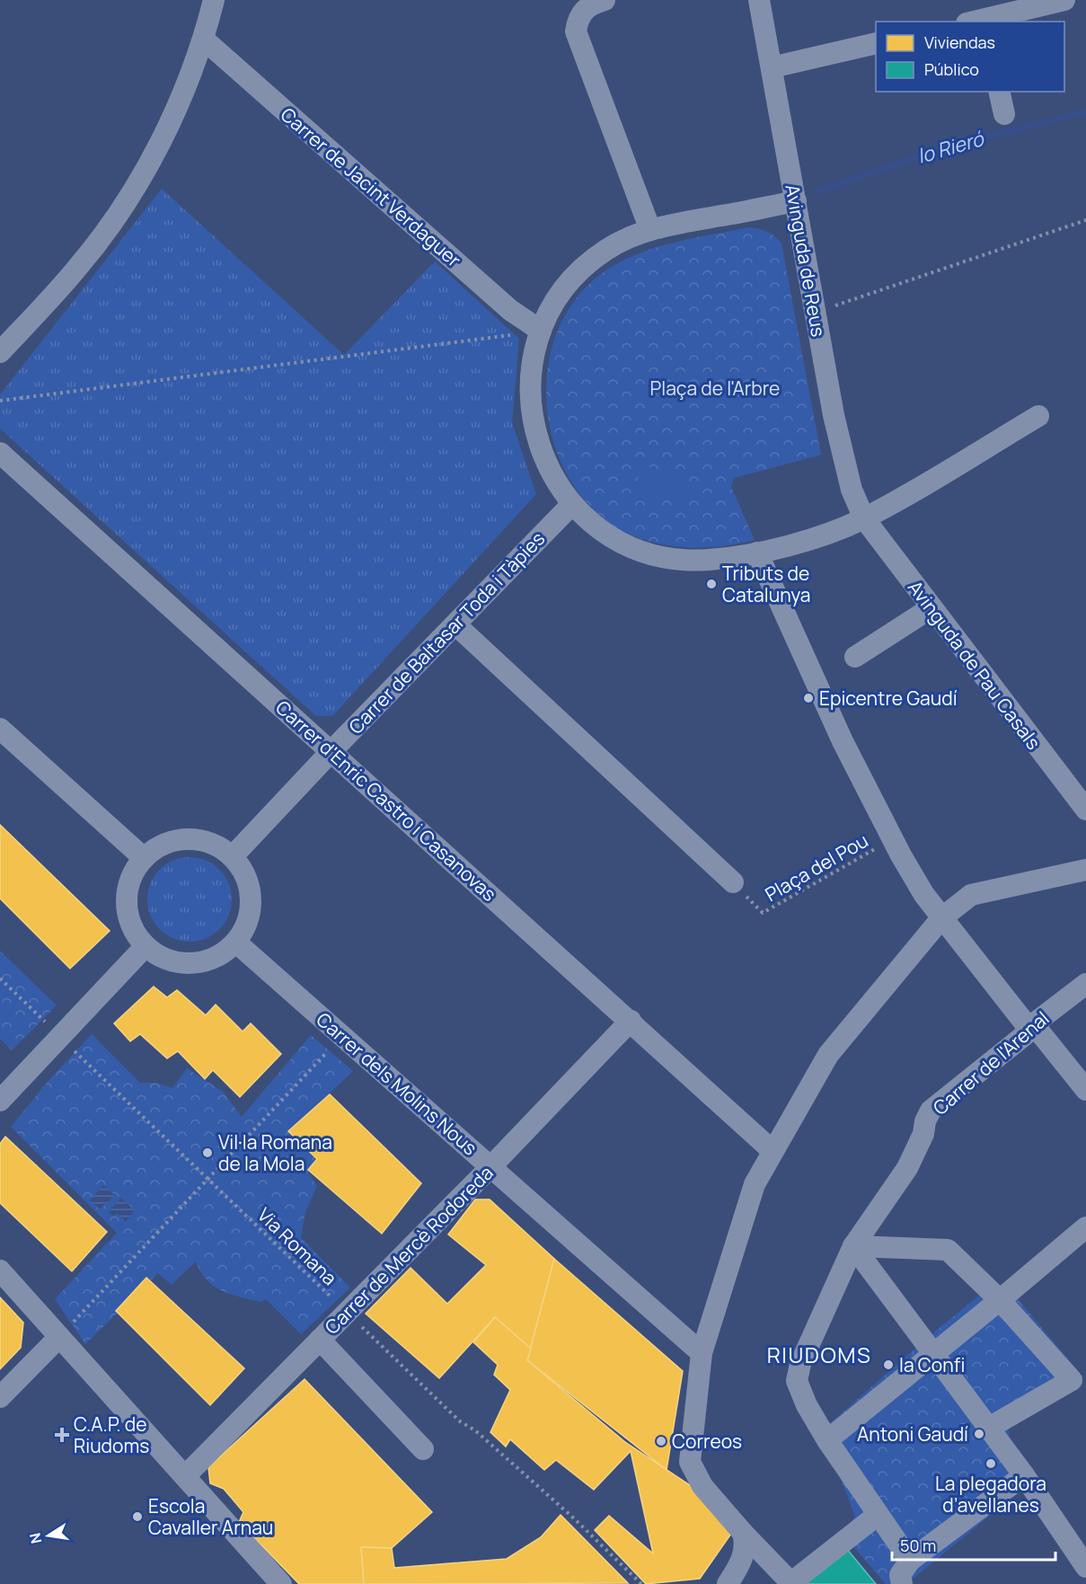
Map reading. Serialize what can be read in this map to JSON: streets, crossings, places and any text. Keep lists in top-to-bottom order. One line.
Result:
{"streets":{"street":["Carrer de Jacint Verdaguer","Avinguda de Reus","Carrer de Baltasar Toda i Tàpies","Avinguda de Pau Casals","Carrer d'Enric Castro i Casanovas","Carrer de l'Arenal","Carrer dels Molins Nous","Carrer de Mercè Rodoreda"],"path":["Plaça del Pou","Via Romana"]},"crossings":[["Avinguda de Reus","Avinguda de Pau Casals"],["Carrer de Baltasar Toda i Tàpies","Carrer d'Enric Castro i Casanovas"],["Carrer de Baltasar Toda i Tàpies","Carrer dels Molins Nous"],["Carrer d'Enric Castro i Casanovas","Carrer de Mercè Rodoreda"],["Carrer dels Molins Nous","Carrer de Mercè Rodoreda"],["Via Romana","Carrer de Mercè Rodoreda"]],"districts":["RIUDOMS"],"water":["lo Rieró"],"parks":["Plaça de l'Arbre"],"places":{"other":["Tributs de Catalunya","Epicentre Gaudí","Vil·la Romana de la Mola","la Confi","Antoni Gaudí","Correos","La plegadora d’avellanes","Escola Cavaller Arnau"],"health":["C.A.P. de Riudoms"]},"legend":["Viviendas","Público"],"scale_bar":"50 m","north":"left"}
